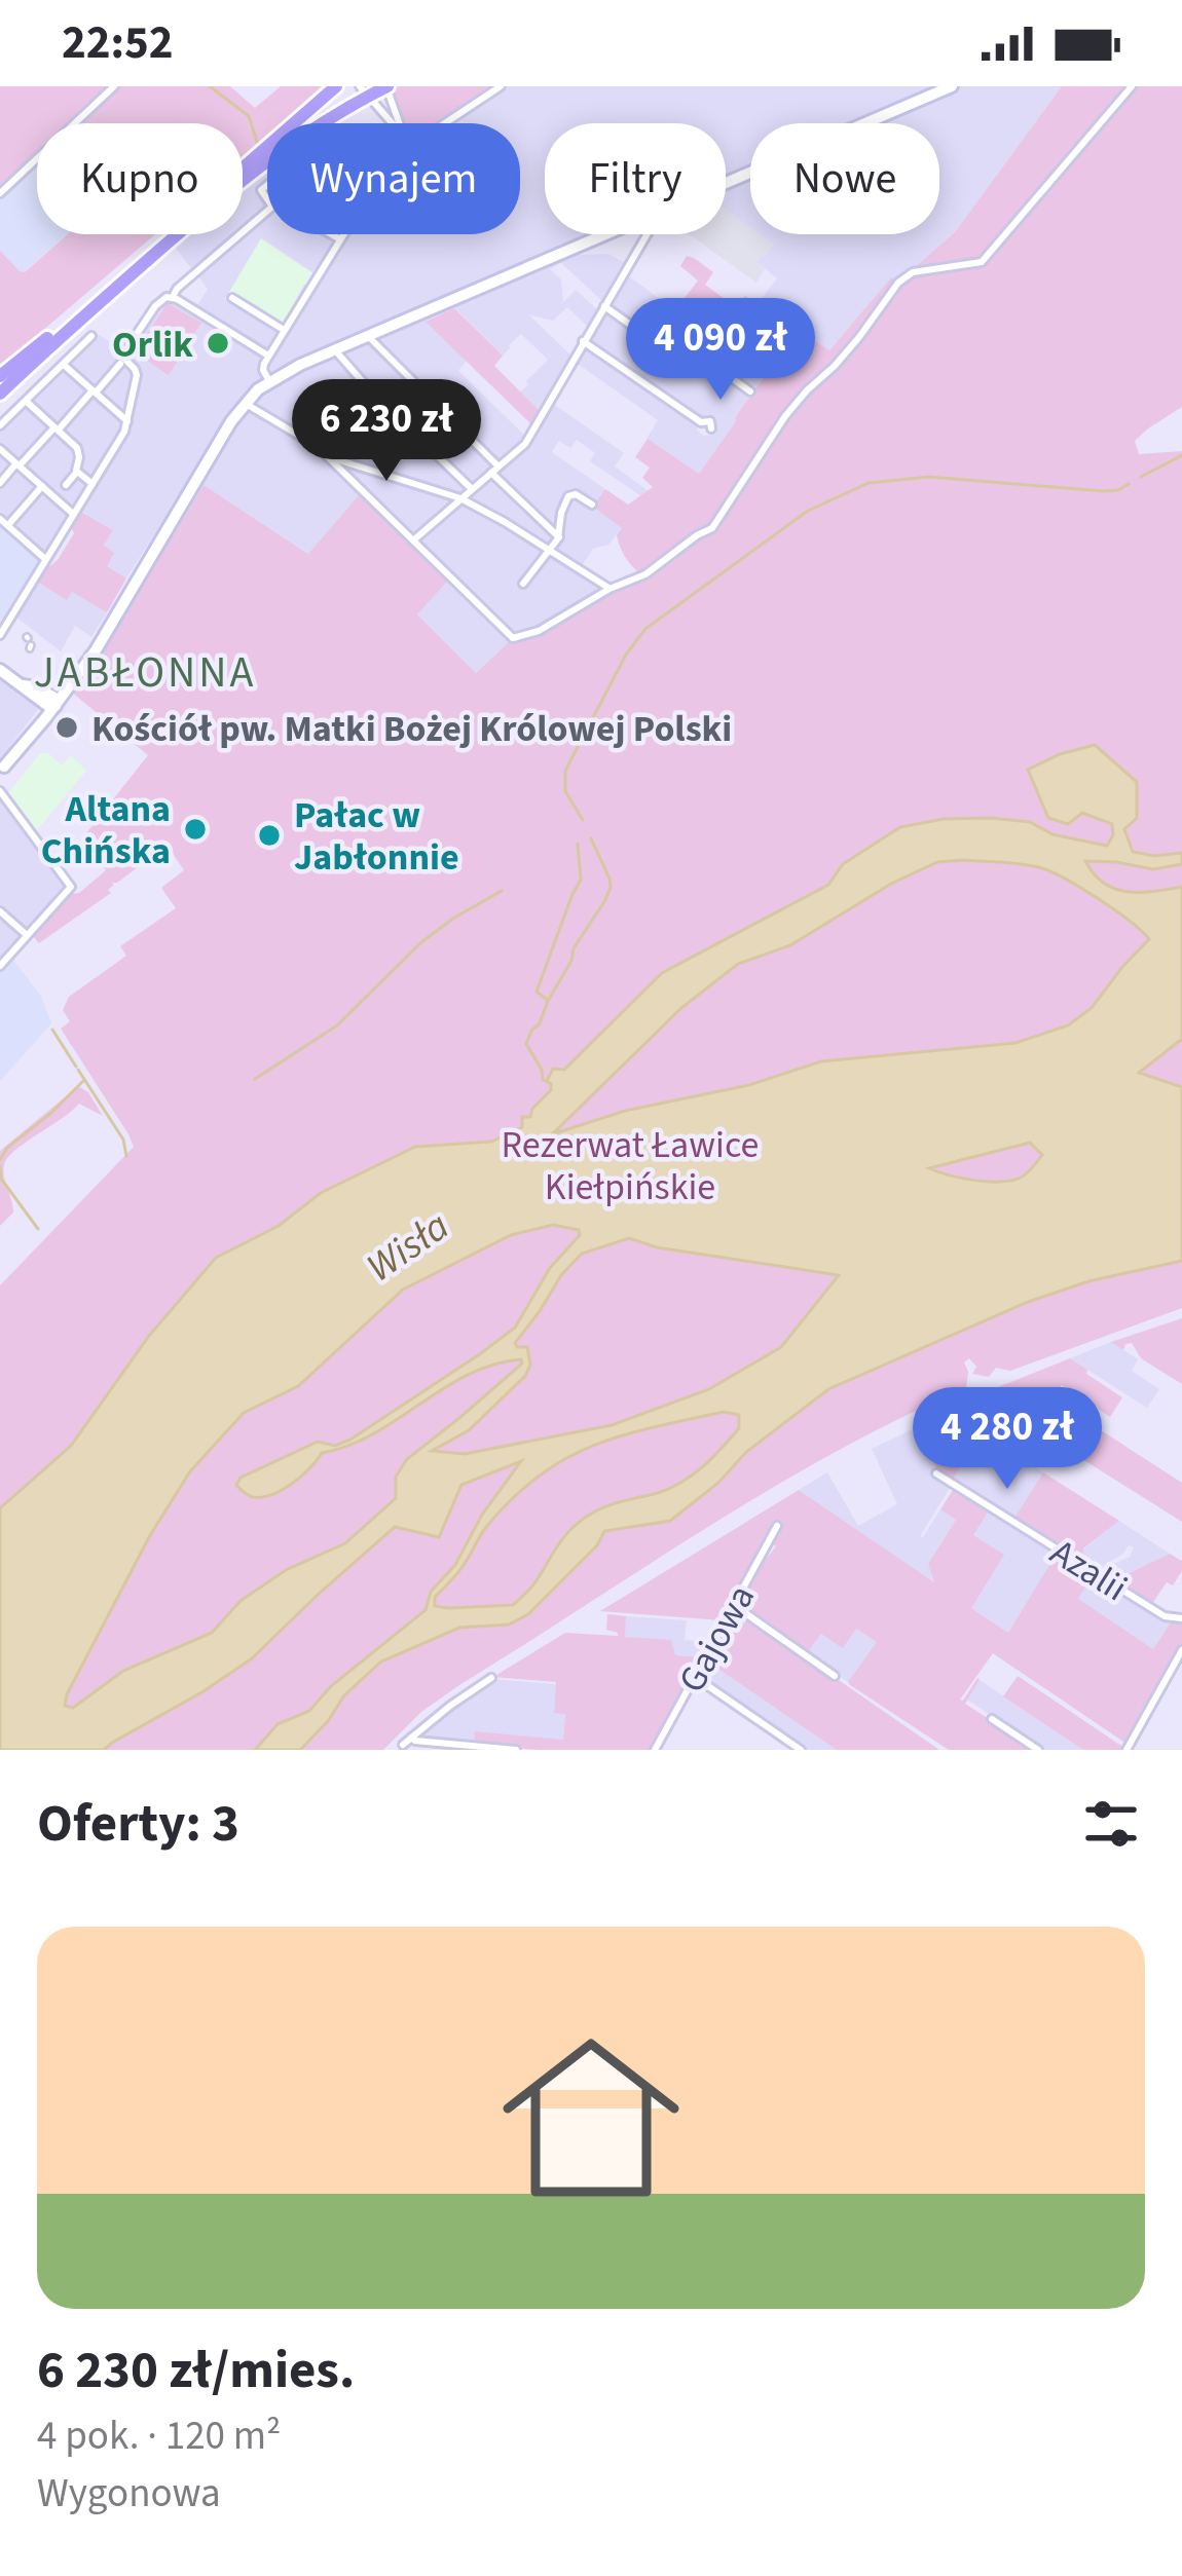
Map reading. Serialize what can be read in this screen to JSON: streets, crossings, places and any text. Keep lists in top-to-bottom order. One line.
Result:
{"streets":{"street":["Azalii","Gajowa"]},"districts":["JABŁONNA"],"water":["Wisła"],"parks":["Rezerwat Ławice Kiełpińskie"],"places":["Orlik","Kościół pw. Matki Bożej Królowej Polski","Altana Chińska","Pałac w Jabłonnie"],"page":{"status":"22:52","chip":["Kupno","Wynajem","Filtry","Nowe"],"price":["4 090 zł","6 230 zł","4 280 zł"],"heading":"Oferty: 3","list":[{"name":"6 230 zł/mies.","note":"4 pok. · 120 m² · Wygonowa"}]}}
